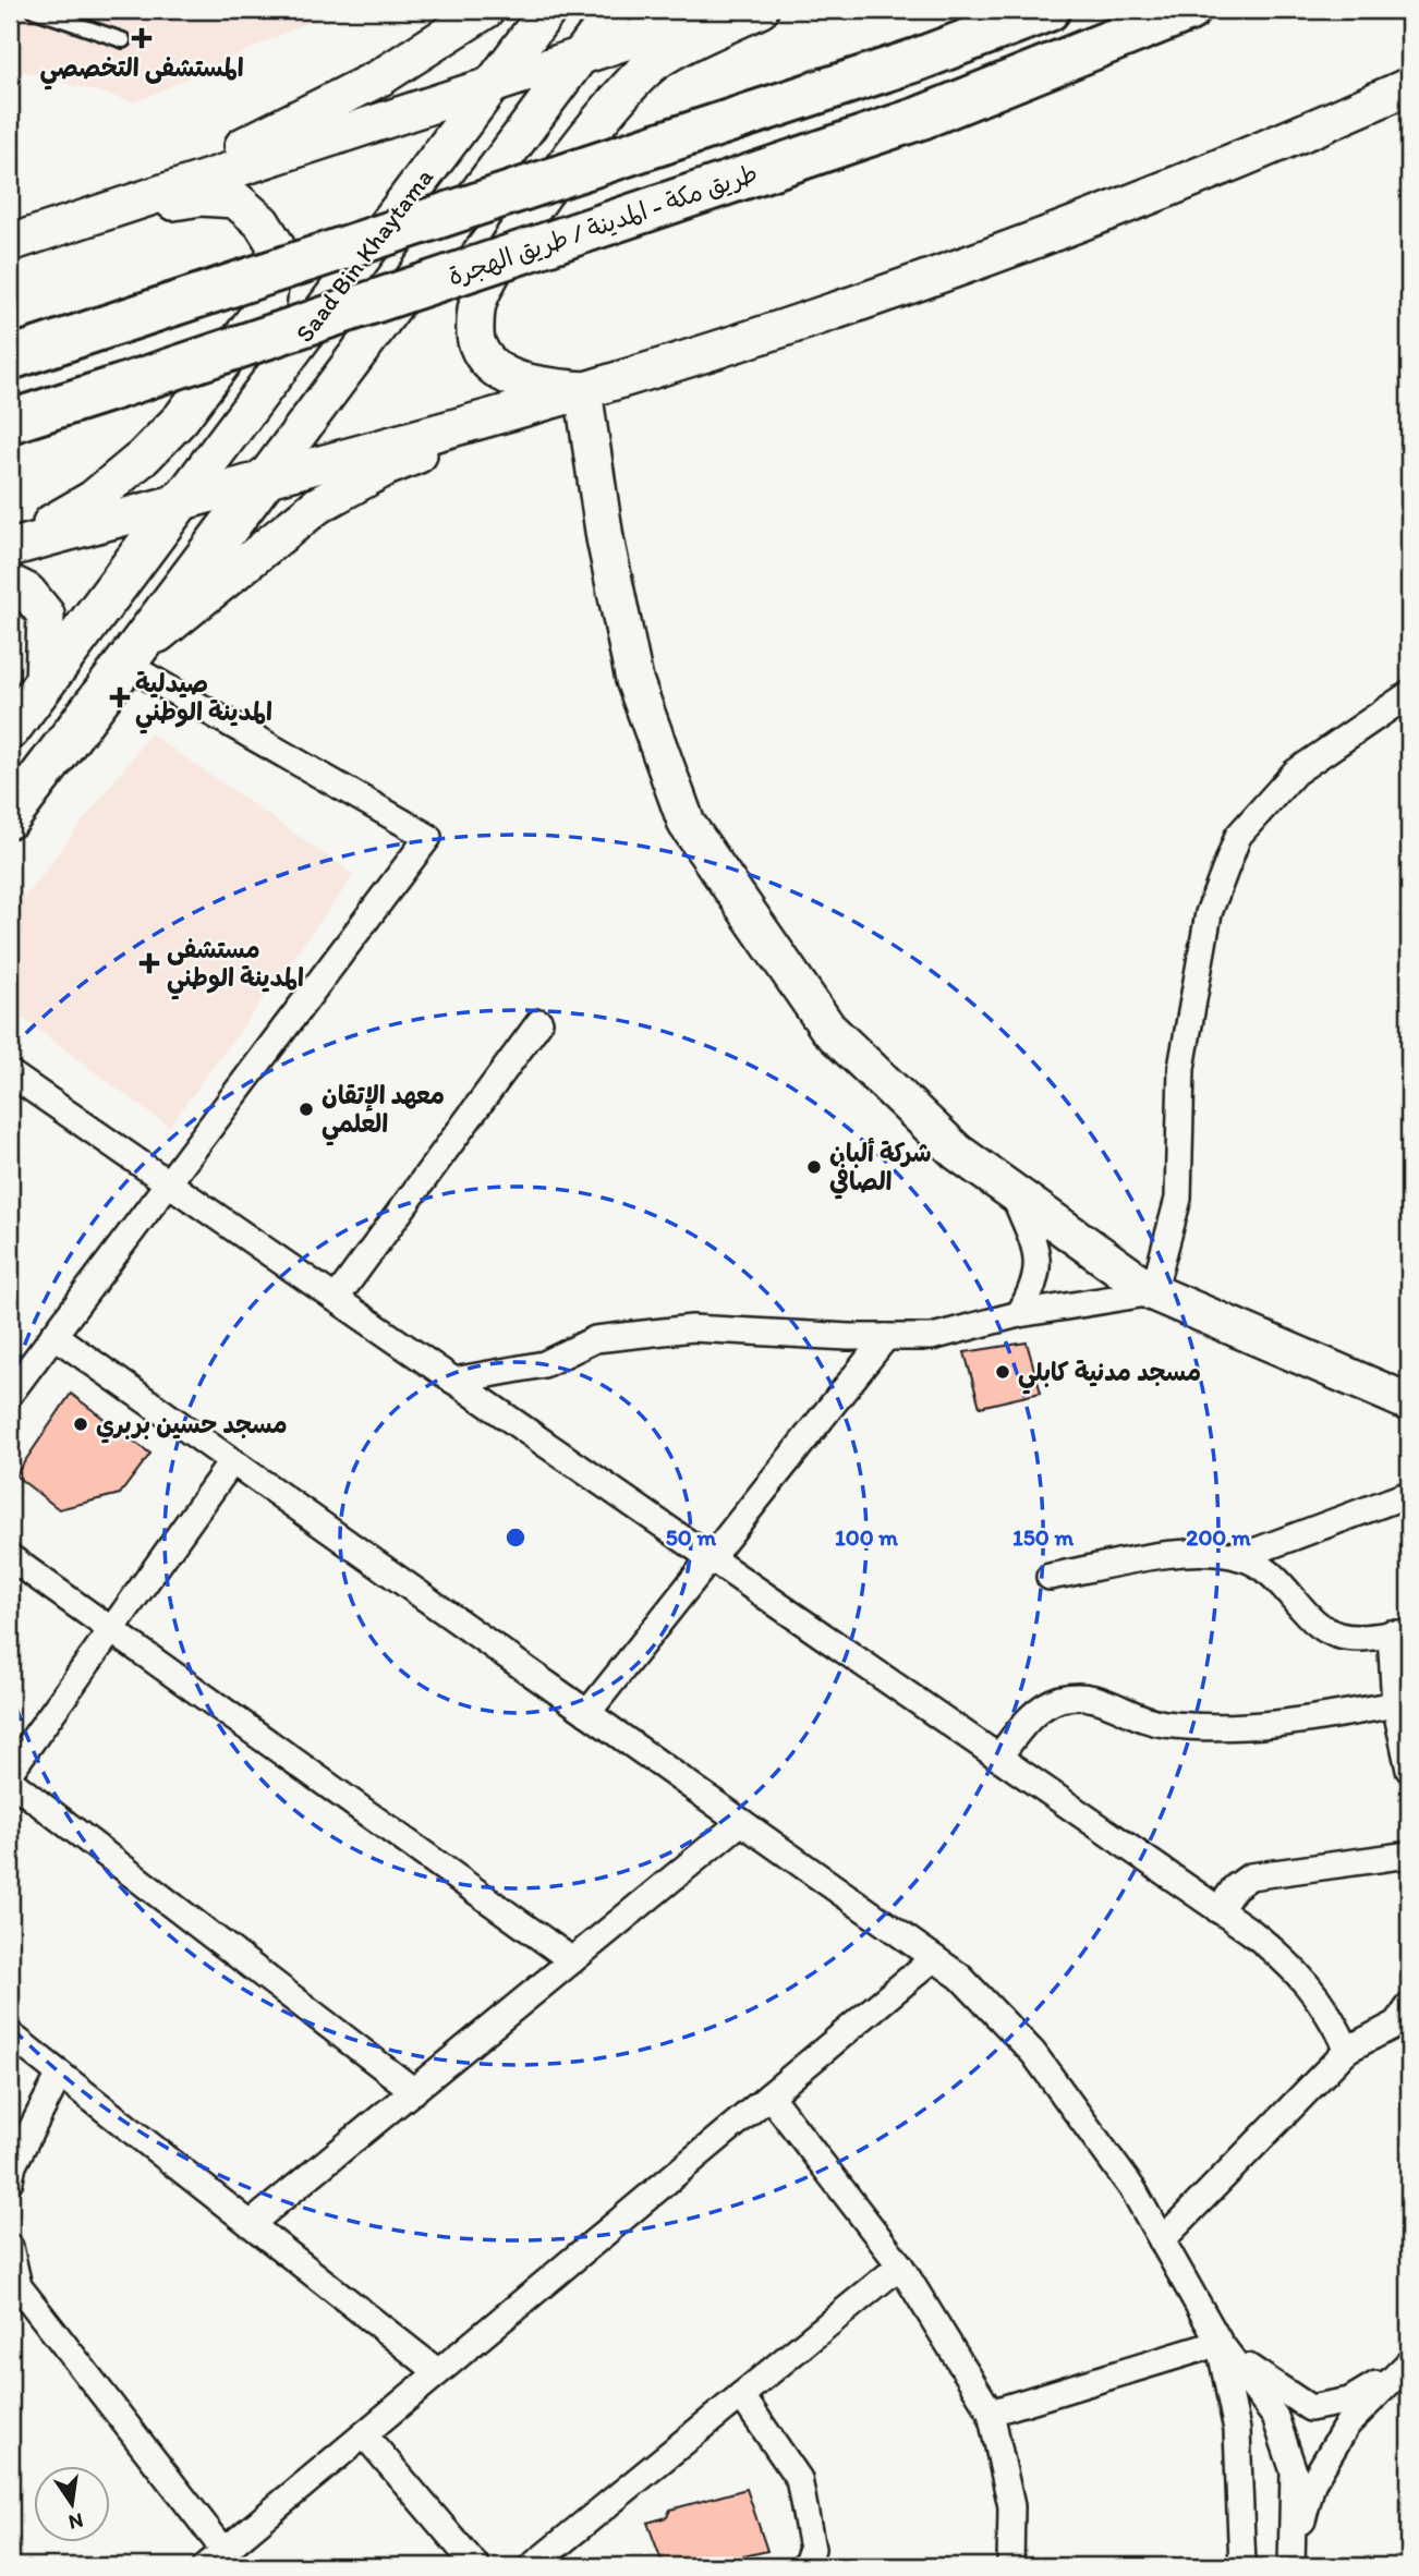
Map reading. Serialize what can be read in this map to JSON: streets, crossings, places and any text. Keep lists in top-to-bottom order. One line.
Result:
{"streets":{"highway":["طريق مكة - المدينة / طريق الهجرة"],"main road":["Saad Bin Khaytama"]},"places":{"health":["المستشفى التخصصي","صيدلية المدينة الوطني","مستشفى المدينة الوطني"],"other":["معهد الإتقان العلمي","شركة ألبان الصافي","مسجد مدنية كابلي","مسجد حسين بربري"]},"north":"bottom","rings":["50 m","100 m","150 m","200 m"]}
